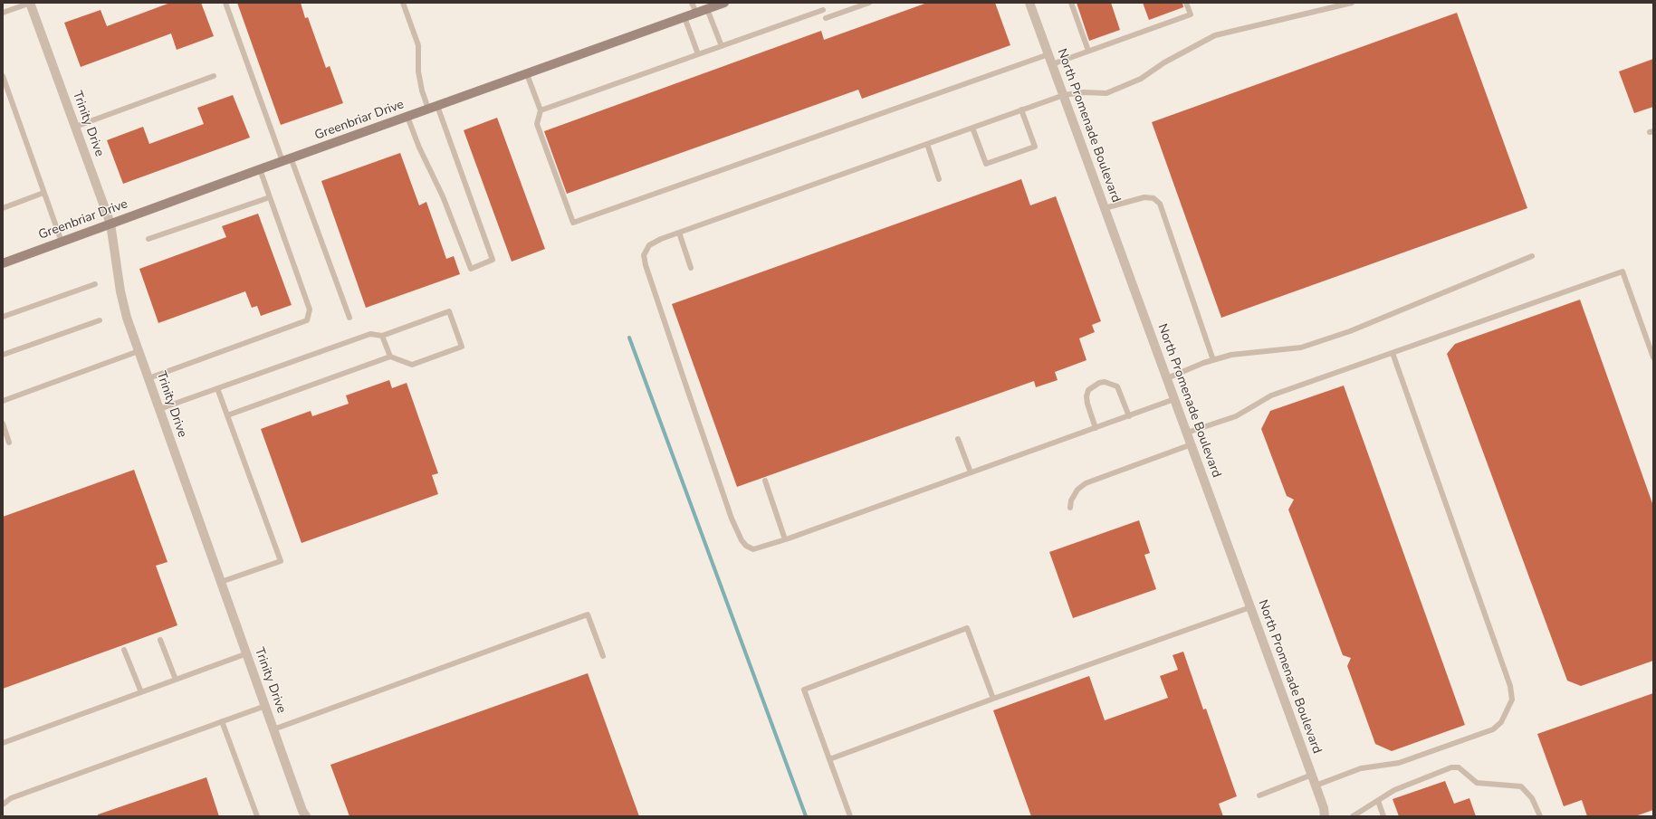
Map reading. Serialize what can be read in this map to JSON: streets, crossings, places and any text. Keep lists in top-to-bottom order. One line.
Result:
{"streets":{"street":["Greenbriar Drive","Trinity Drive","North Promenade Boulevard"]},"crossings":[["Greenbriar Drive","Trinity Drive"]]}
